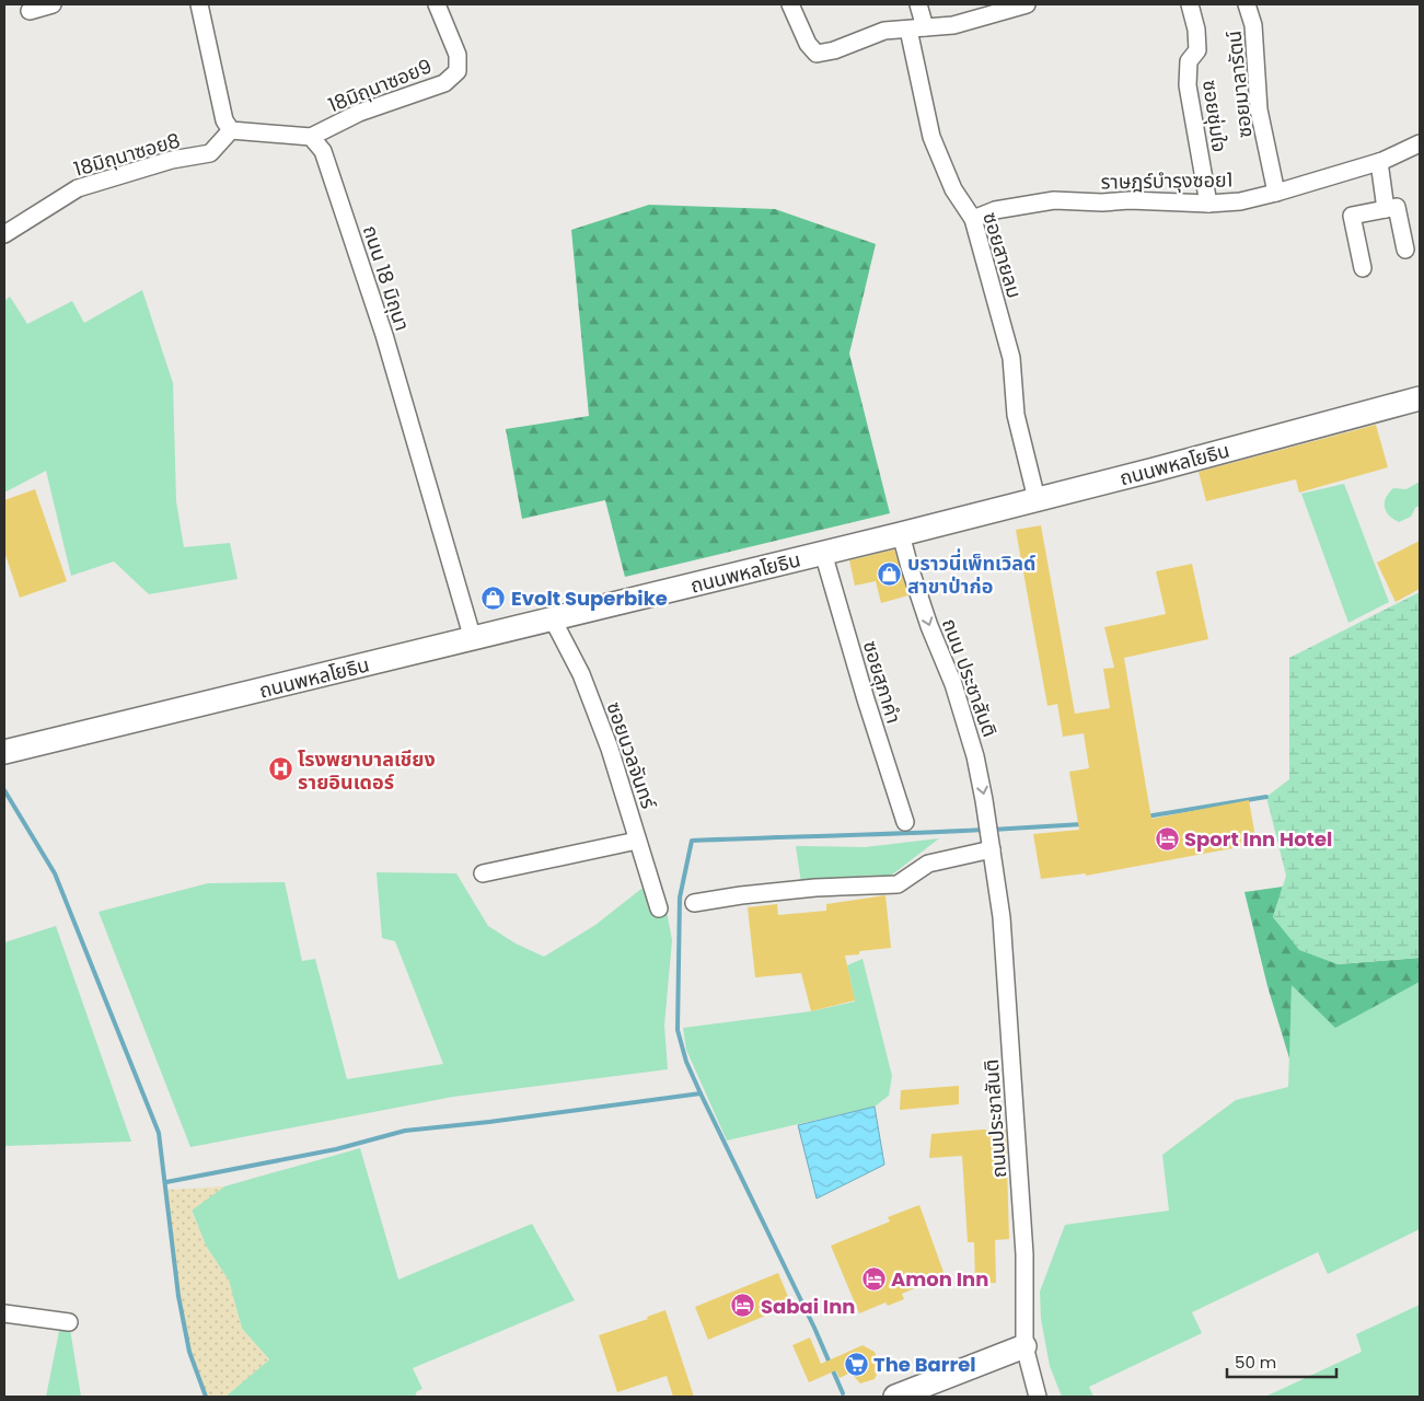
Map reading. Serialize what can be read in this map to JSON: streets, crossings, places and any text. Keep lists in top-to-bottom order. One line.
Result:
{"streets":{"main road":["ถนนพหลโยธิน"],"street":["ซอยมาลารัตน์","18มิถุนาซอย9","ซอยชุ่มใจ","18มิถุนาซอย8","ราษฎร์บำรุงซอย1","ซอยสายลม","ถนน 18 มิถุนา","ถนน ประชาสันติ","ซอยสุภาคำ","ซอยนวลจันทร์","ถนนประชาสันติ"]},"crossings":[["ซอยมาลารัตน์","ราษฎร์บำรุงซอย1"],["18มิถุนาซอย9","ถนน 18 มิถุนา"],["ซอยชุ่มใจ","ราษฎร์บำรุงซอย1"],["ราษฎร์บำรุงซอย1","ซอยสายลม"],["ซอยสายลม","ถนนพหลโยธิน"],["ถนน 18 มิถุนา","ถนนพหลโยธิน"],["ถนนพหลโยธิน","ถนน ประชาสันติ"],["ถนนพหลโยธิน","ซอยสุภาคำ"],["ถนนพหลโยธิน","ซอยนวลจันทร์"],["ถนน ประชาสันติ","ถนนประชาสันติ"]],"one_way":["ถนน ประชาสันติ"],"places":{"shop":["บราวนี่เพ็ทเวิลด์ สาขาป่าก่อ","Evolt Superbike"],"hospital":["โรงพยาบาลเชียง รายอินเดอร์"],"hotel":["Sport Inn Hotel","Amon Inn","Sabai Inn"],"supermarket":["The Barrel"]},"scale_bar":"50 m"}
